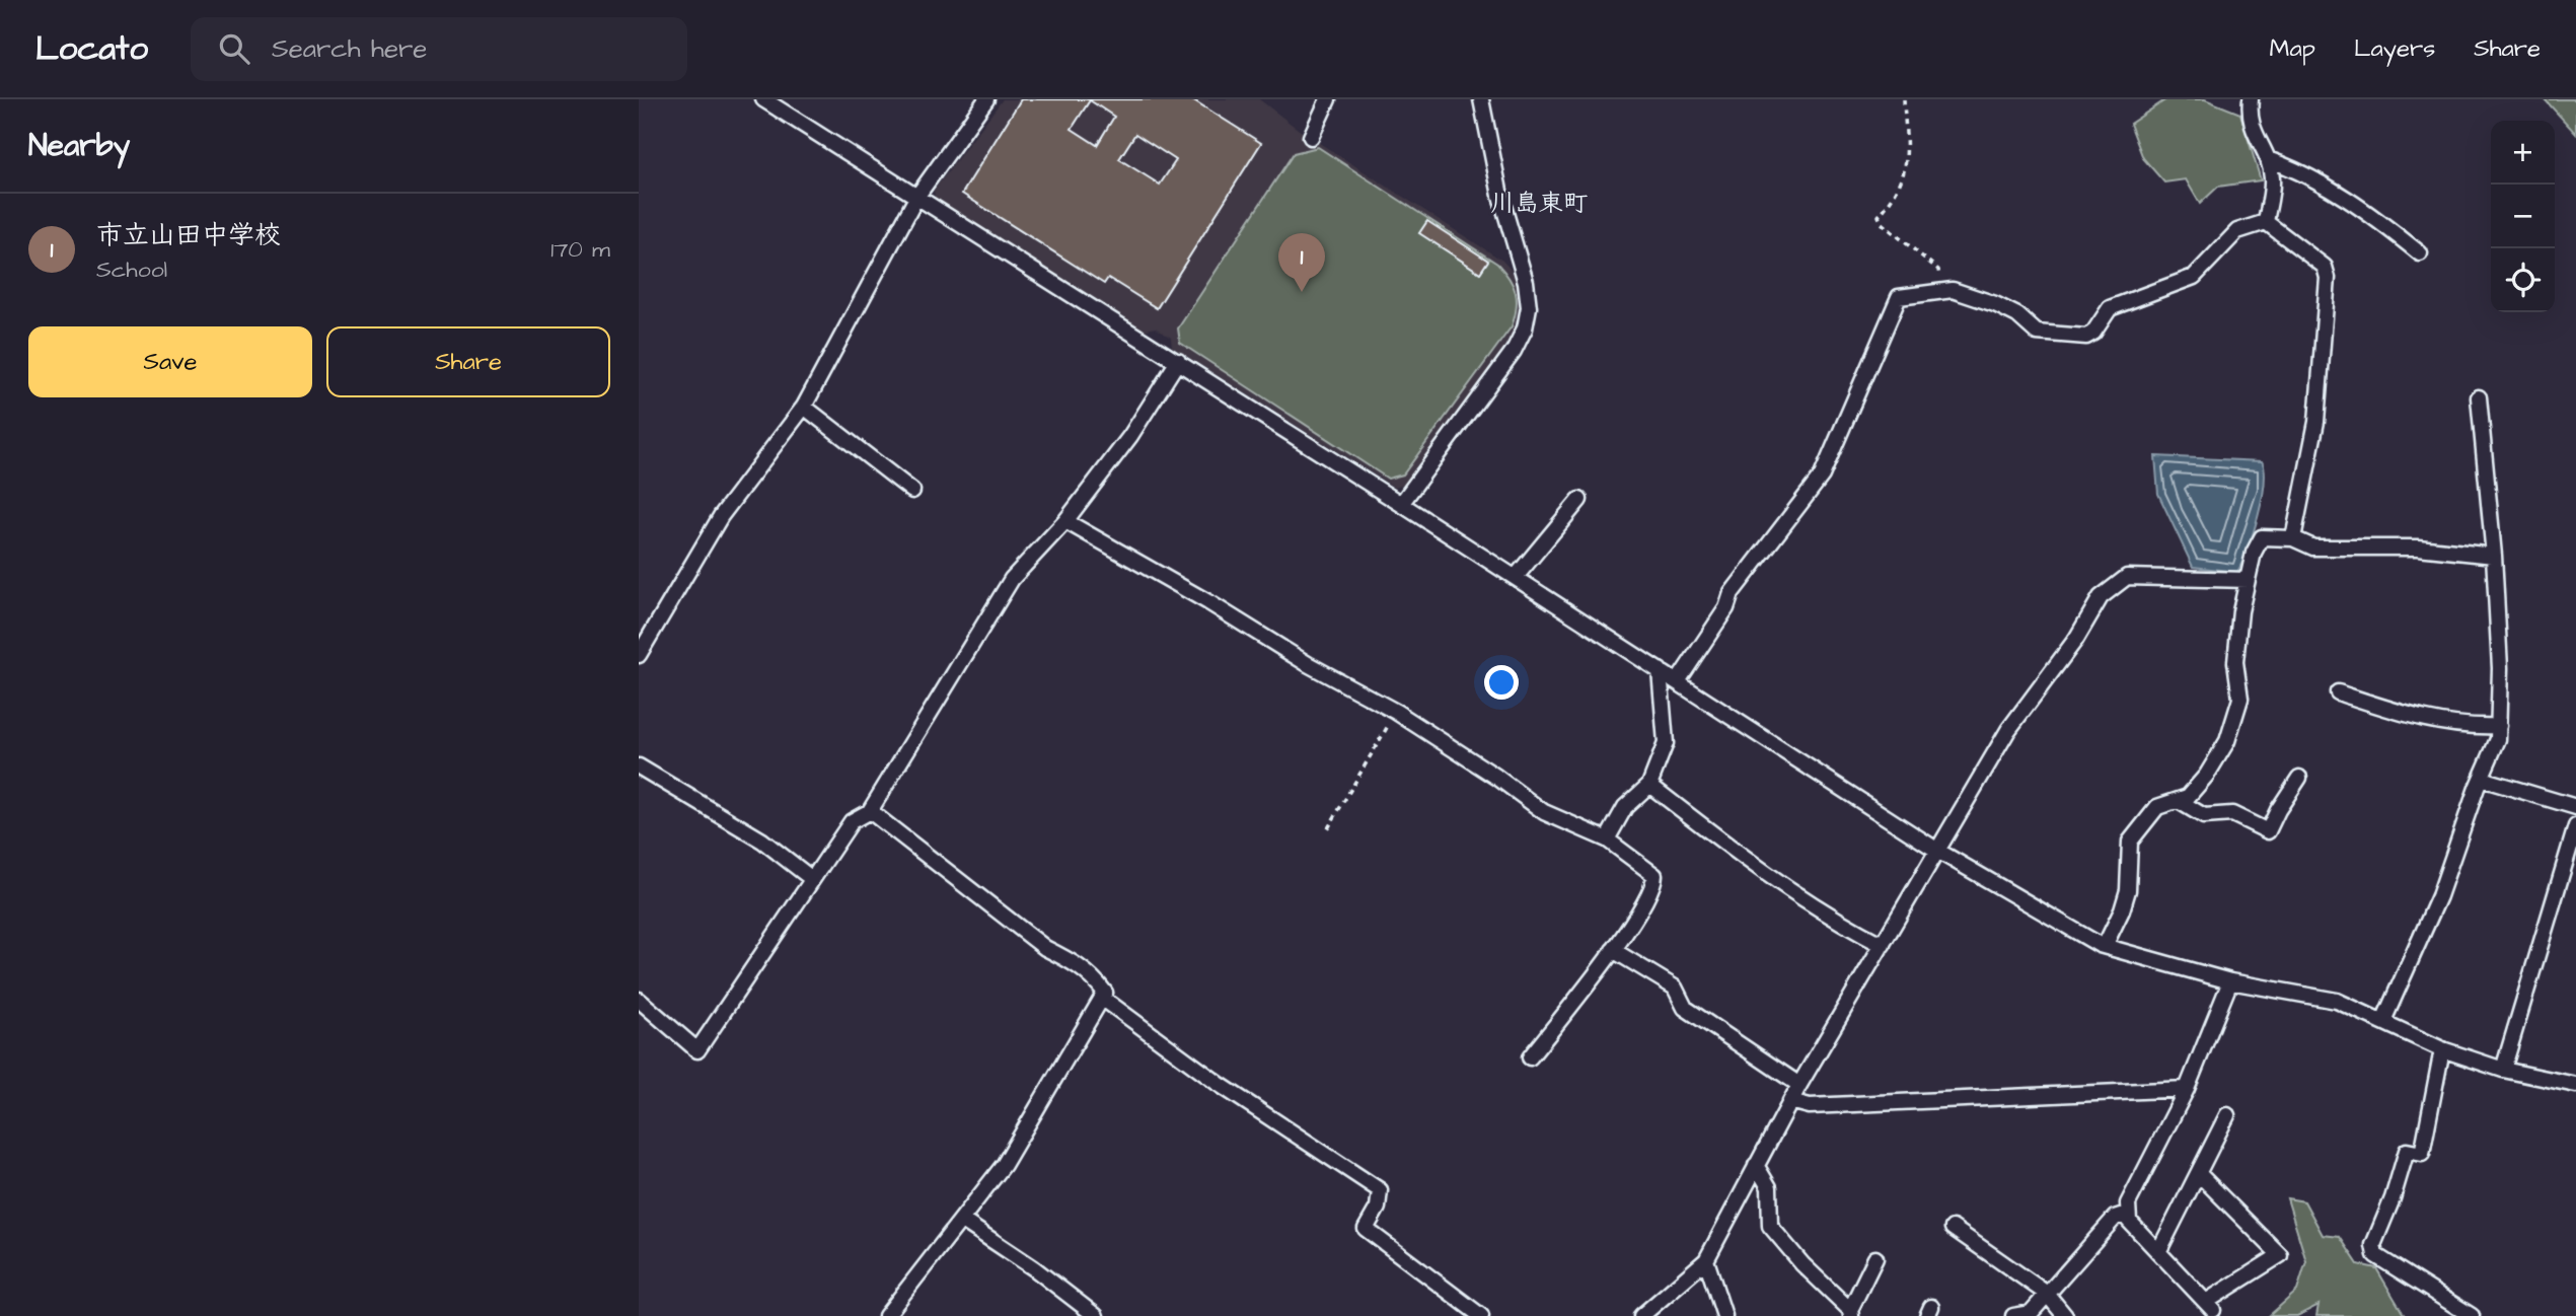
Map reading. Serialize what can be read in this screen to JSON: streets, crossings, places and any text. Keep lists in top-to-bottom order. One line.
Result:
{"districts":["川島東町"],"page":{"header":"Locato","search":"Search here","nav":["Map","Layers","Share"],"heading":"Nearby","map_buttons":["+","−"],"list":[{"mark":"1","name":"市立山田中学校","note":"School","value":"170 m"}],"pins":"1","buttons":["Save","Share"]}}
